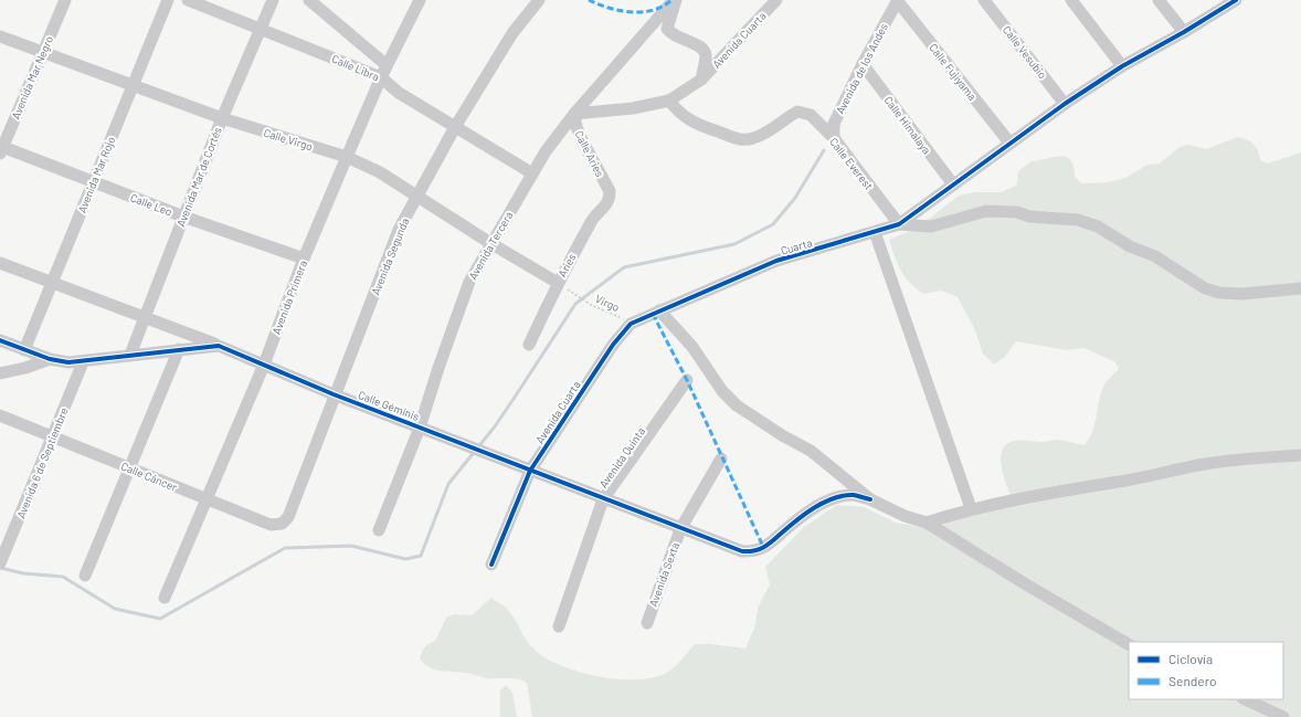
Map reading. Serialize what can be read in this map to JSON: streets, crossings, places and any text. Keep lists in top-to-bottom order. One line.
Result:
{"streets":{"street":["Avenida Cuarta","Calle Vesubio","Calle Libra","Avenida de los Andes","Calle Fujiyama","Avenida Mar Negro","Calle Himalaya","Calle Virgo","Calle Aries","Calle Everest","Avenida Mar Rojo","Avenida Mar de Cortés","Calle Leo","Avenida Tercera","Cuarta","Avenida Segunda","Aries","Avenida Primera","Calle Géminis","Avenida Quinta","Avenida 6 de Septiembre","Calle Cáncer","Avenida Sexta"],"path":["Virgo"]},"crossings":[["Avenida Cuarta","Calle Everest"],["Avenida Cuarta","Cuarta"],["Avenida Cuarta","Virgo"],["Avenida Cuarta","Calle Géminis"],["Calle Libra","Avenida Mar de Cortés"],["Calle Libra","Avenida Tercera"],["Calle Libra","Avenida Segunda"],["Calle Libra","Avenida Primera"],["Avenida de los Andes","Calle Fujiyama"],["Avenida de los Andes","Calle Himalaya"],["Avenida de los Andes","Calle Everest"],["Avenida Mar Negro","Calle Virgo"],["Avenida Mar Negro","Calle Leo"],["Calle Virgo","Avenida Mar Rojo"],["Calle Virgo","Avenida Mar de Cortés"],["Calle Virgo","Avenida Tercera"],["Calle Virgo","Avenida Segunda"],["Calle Virgo","Aries"],["Calle Virgo","Avenida Primera"],["Calle Aries","Avenida Tercera"],["Calle Aries","Aries"],["Calle Everest","Cuarta"],["Avenida Mar Rojo","Calle Leo"],["Avenida Mar Rojo","Calle Géminis"],["Avenida Mar de Cortés","Calle Leo"],["Avenida Mar de Cortés","Calle Géminis"],["Calle Leo","Avenida Primera"],["Avenida Tercera","Calle Géminis"],["Avenida Segunda","Calle Géminis"],["Avenida Segunda","Calle Cáncer"],["Avenida Primera","Calle Géminis"],["Avenida Primera","Calle Cáncer"],["Calle Géminis","Avenida Quinta"],["Calle Géminis","Avenida 6 de Septiembre"],["Calle Géminis","Avenida Sexta"],["Avenida 6 de Septiembre","Calle Cáncer"]],"legend":["Ciclovía","Sendero"]}
